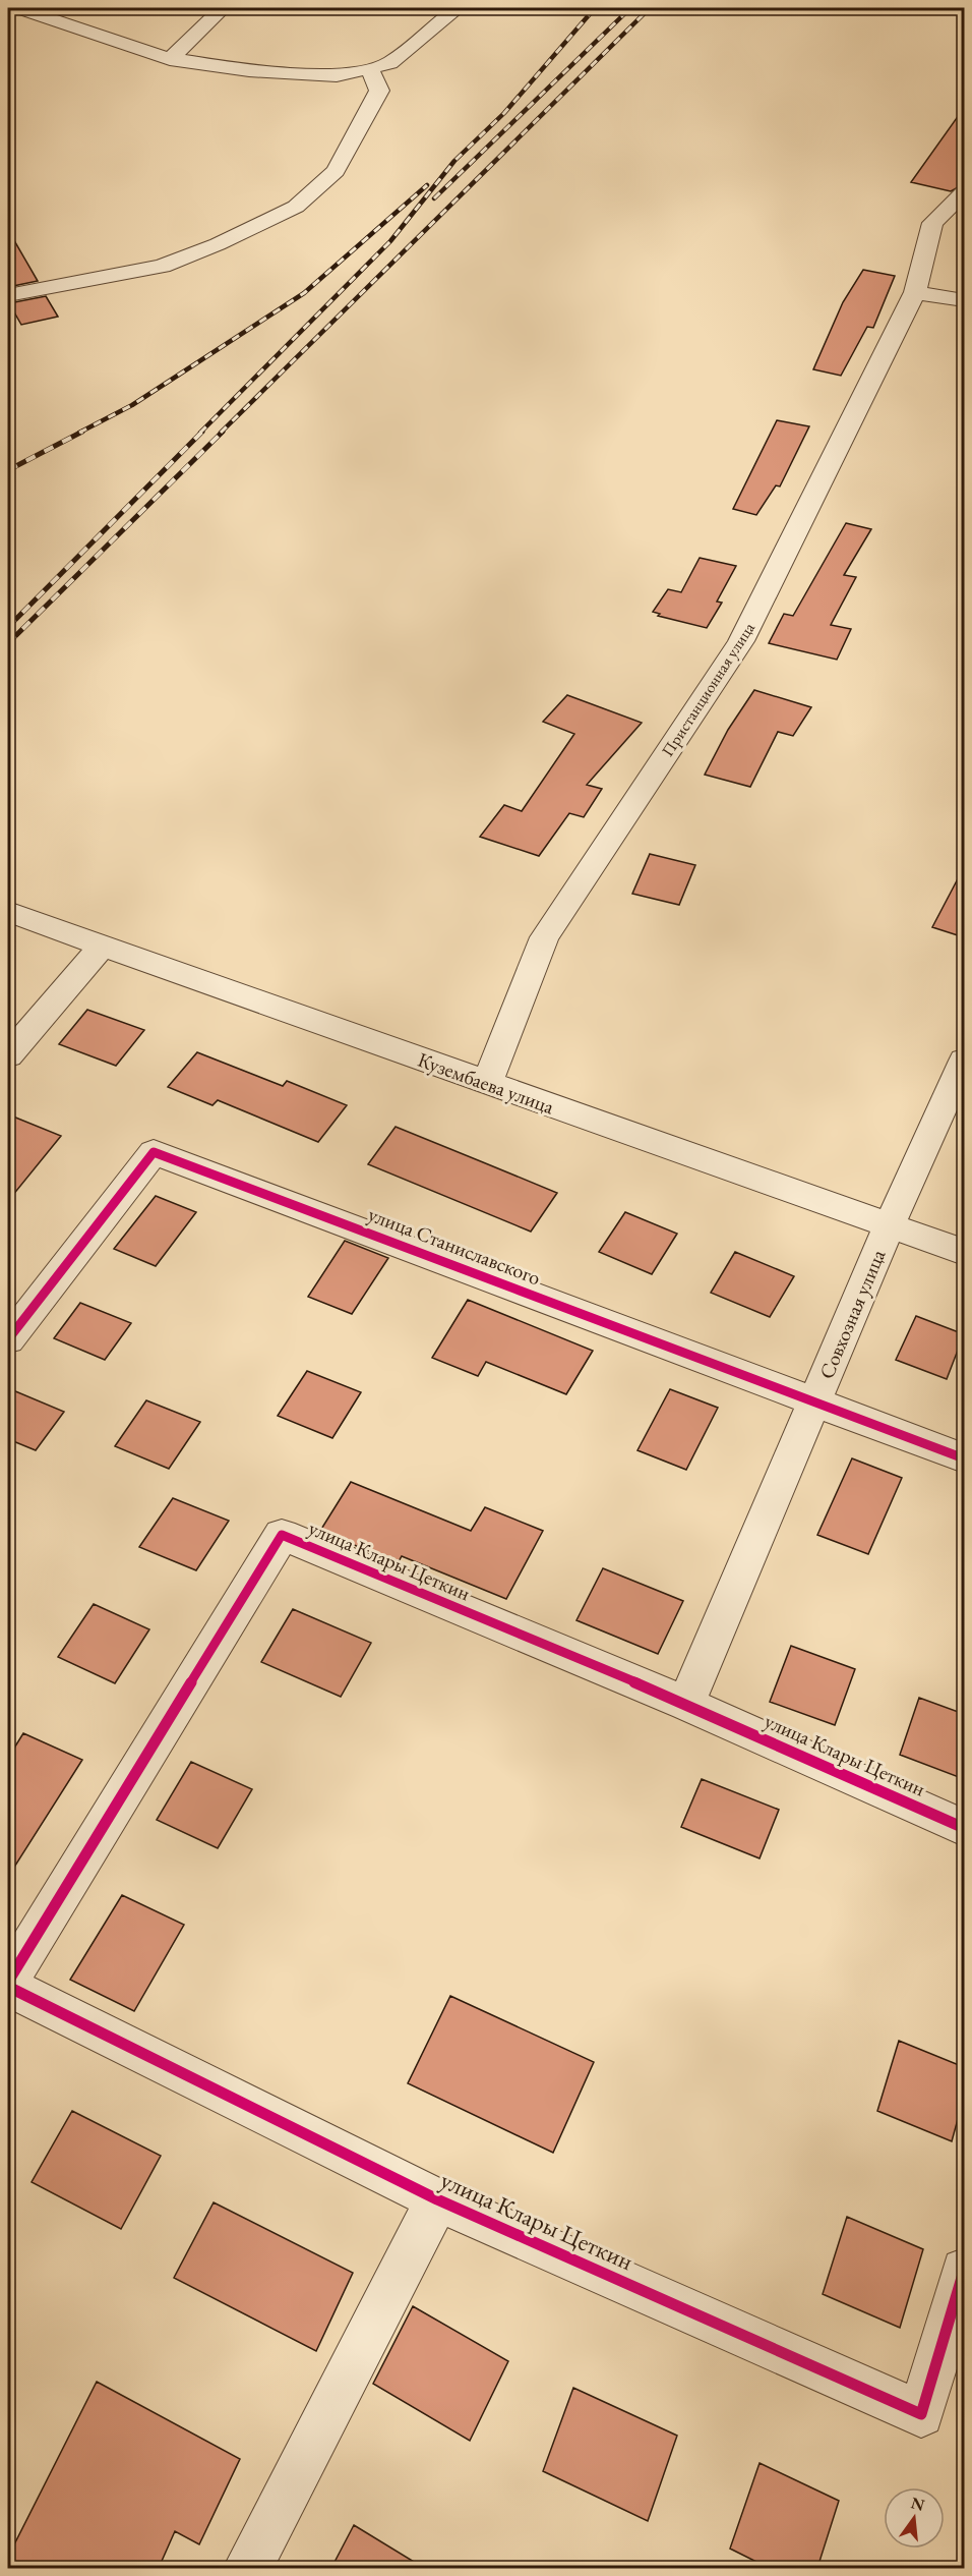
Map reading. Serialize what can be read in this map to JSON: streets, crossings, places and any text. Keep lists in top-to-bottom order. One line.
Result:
{"streets":{"street":["Пристанционная улица","Кузембаева улица","улица Станиславского","Совхозная улица","улица Клары Цеткин"]},"crossings":[["Пристанционная улица","Кузембаева улица"],["Кузембаева улица","Совхозная улица"],["улица Станиславского","Совхозная улица"],["Совхозная улица","улица Клары Цеткин"]],"north":"top"}
